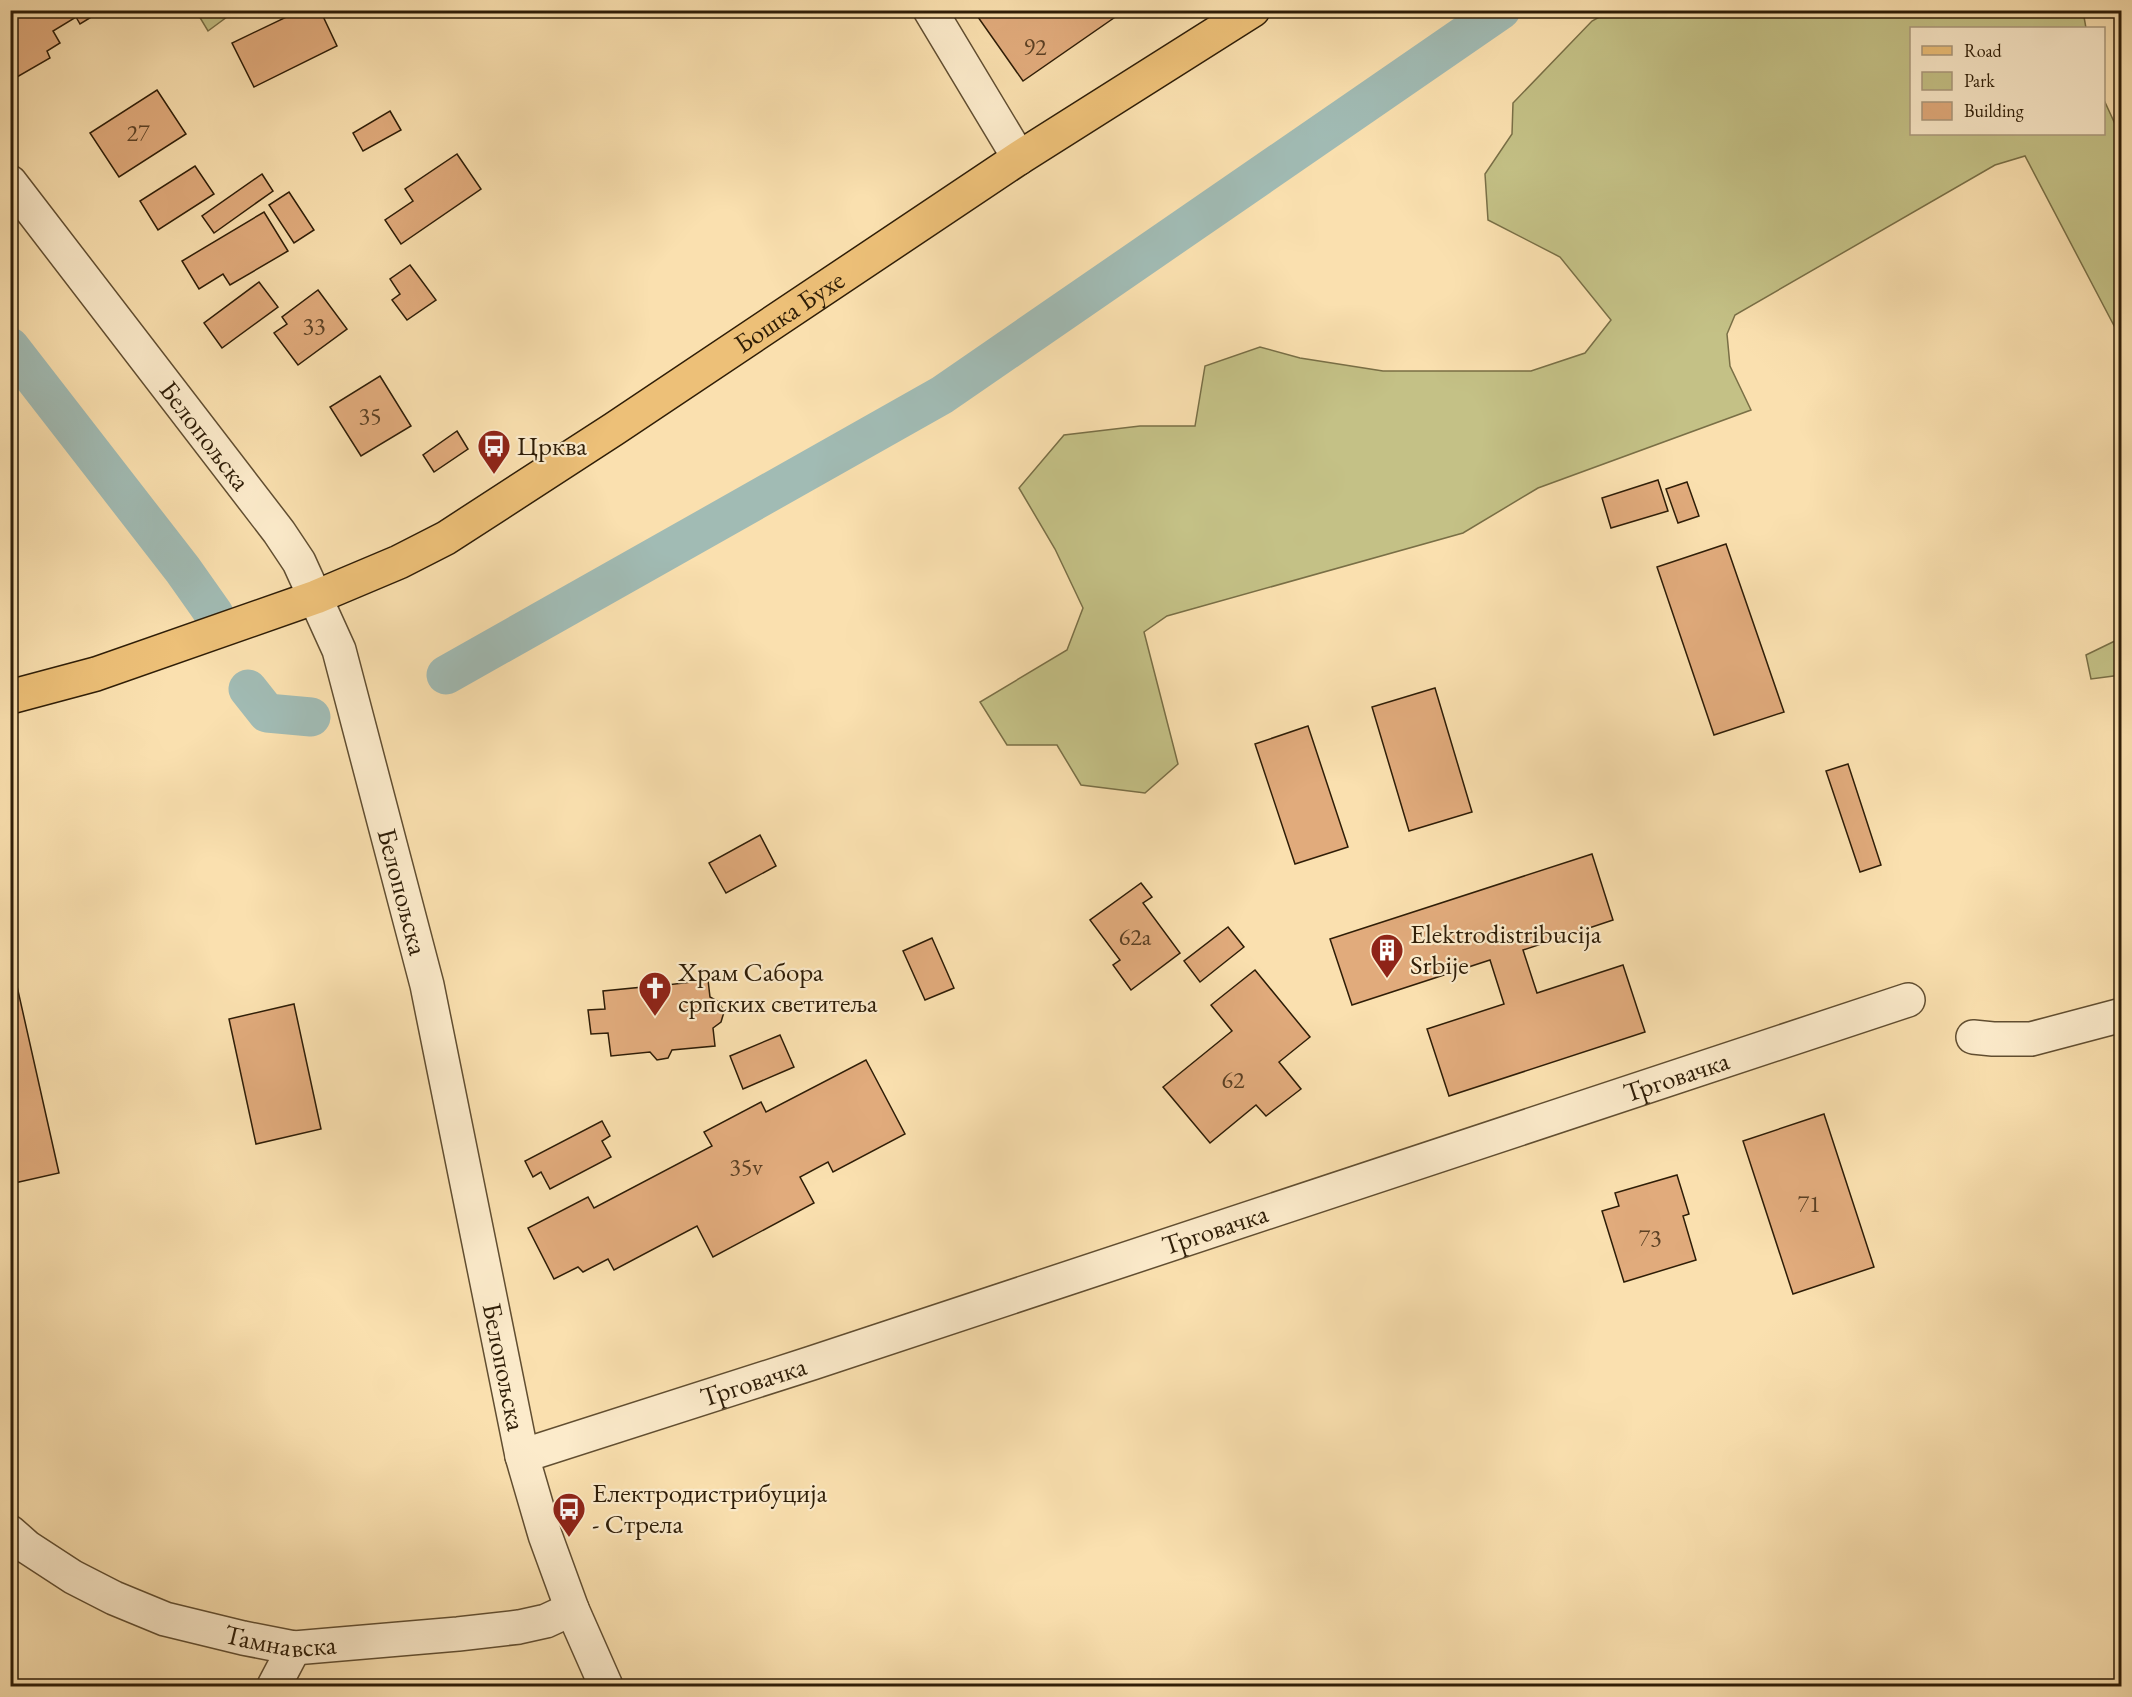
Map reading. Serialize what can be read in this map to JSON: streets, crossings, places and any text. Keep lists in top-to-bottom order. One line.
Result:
{"streets":{"main road":["Бошка Бухе"],"street":["Белопољска","Трговачка","Тамнавска"]},"crossings":[["Бошка Бухе","Белопољска"],["Белопољска","Трговачка"],["Белопољска","Тамнавска"]],"places":{"bus stop":["Црква","Електродистрибуција - Стрела"],"building":["Elektrodistribucija Srbije"],"church":["Храм Сабора српских светитеља"]},"house_numbers":["92","27","33","35","62a","62","35v","71","73"],"legend":["Road","Park","Building"]}
